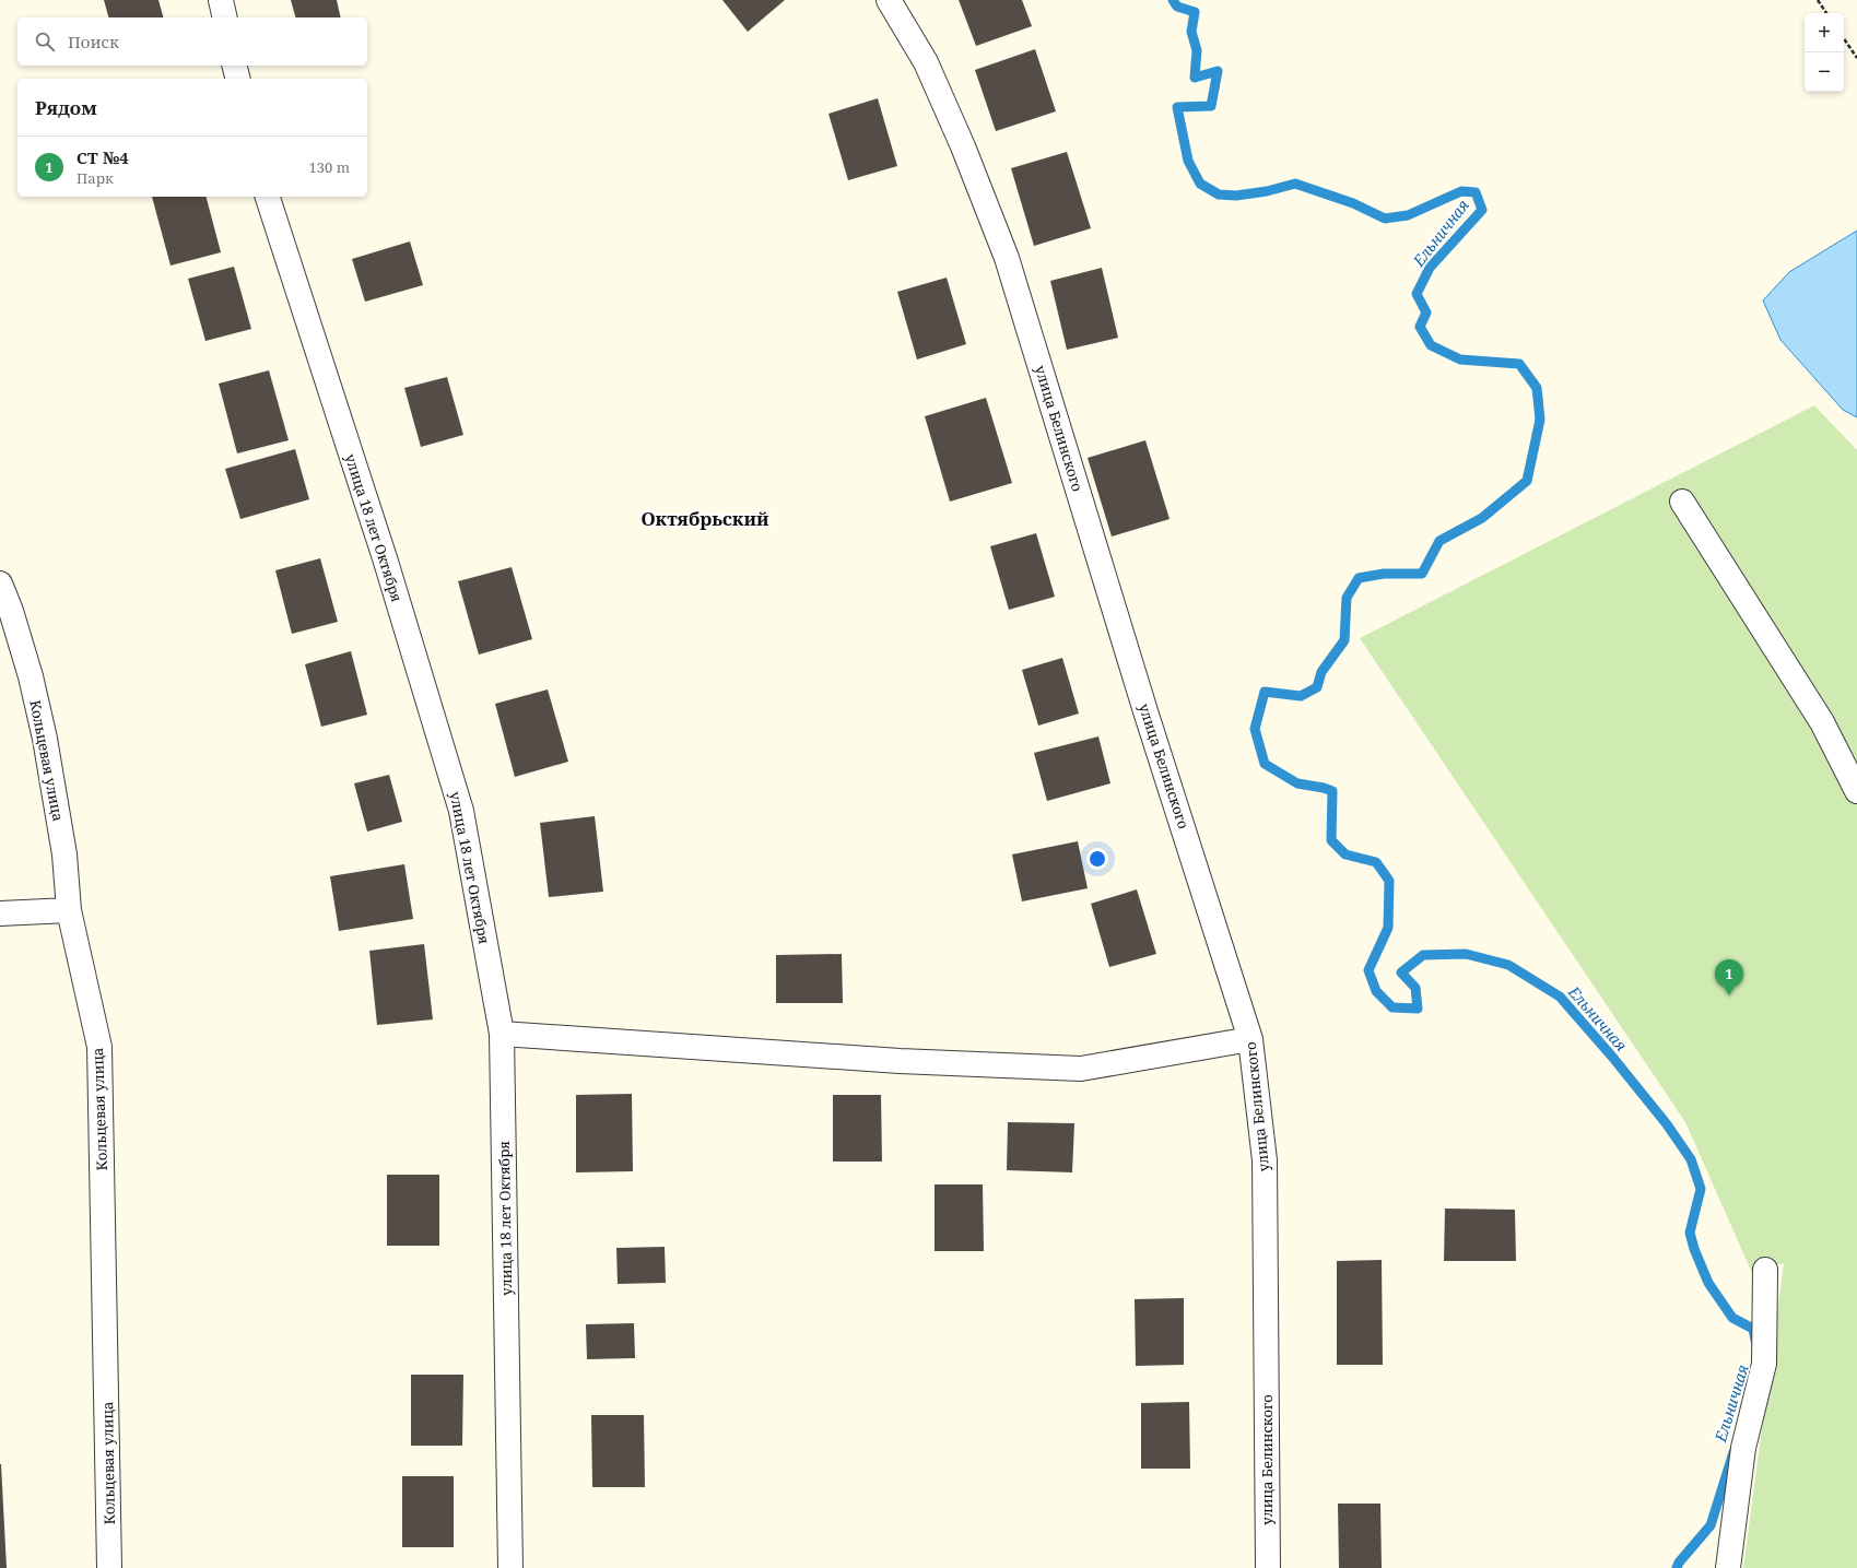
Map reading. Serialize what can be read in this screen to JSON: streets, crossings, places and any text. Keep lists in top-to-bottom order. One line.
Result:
{"streets":{"street":["улица Белинского","улица 18 лет Октября","Кольцевая улица"]},"districts":["Октябрьский"],"water":["Ельничная"],"page":{"map_buttons":["+","−"],"search":"Поиск","heading":"Рядом","list":[{"mark":"1","name":"СТ №4","note":"Парк","value":"130 m"}],"pins":"1"}}
